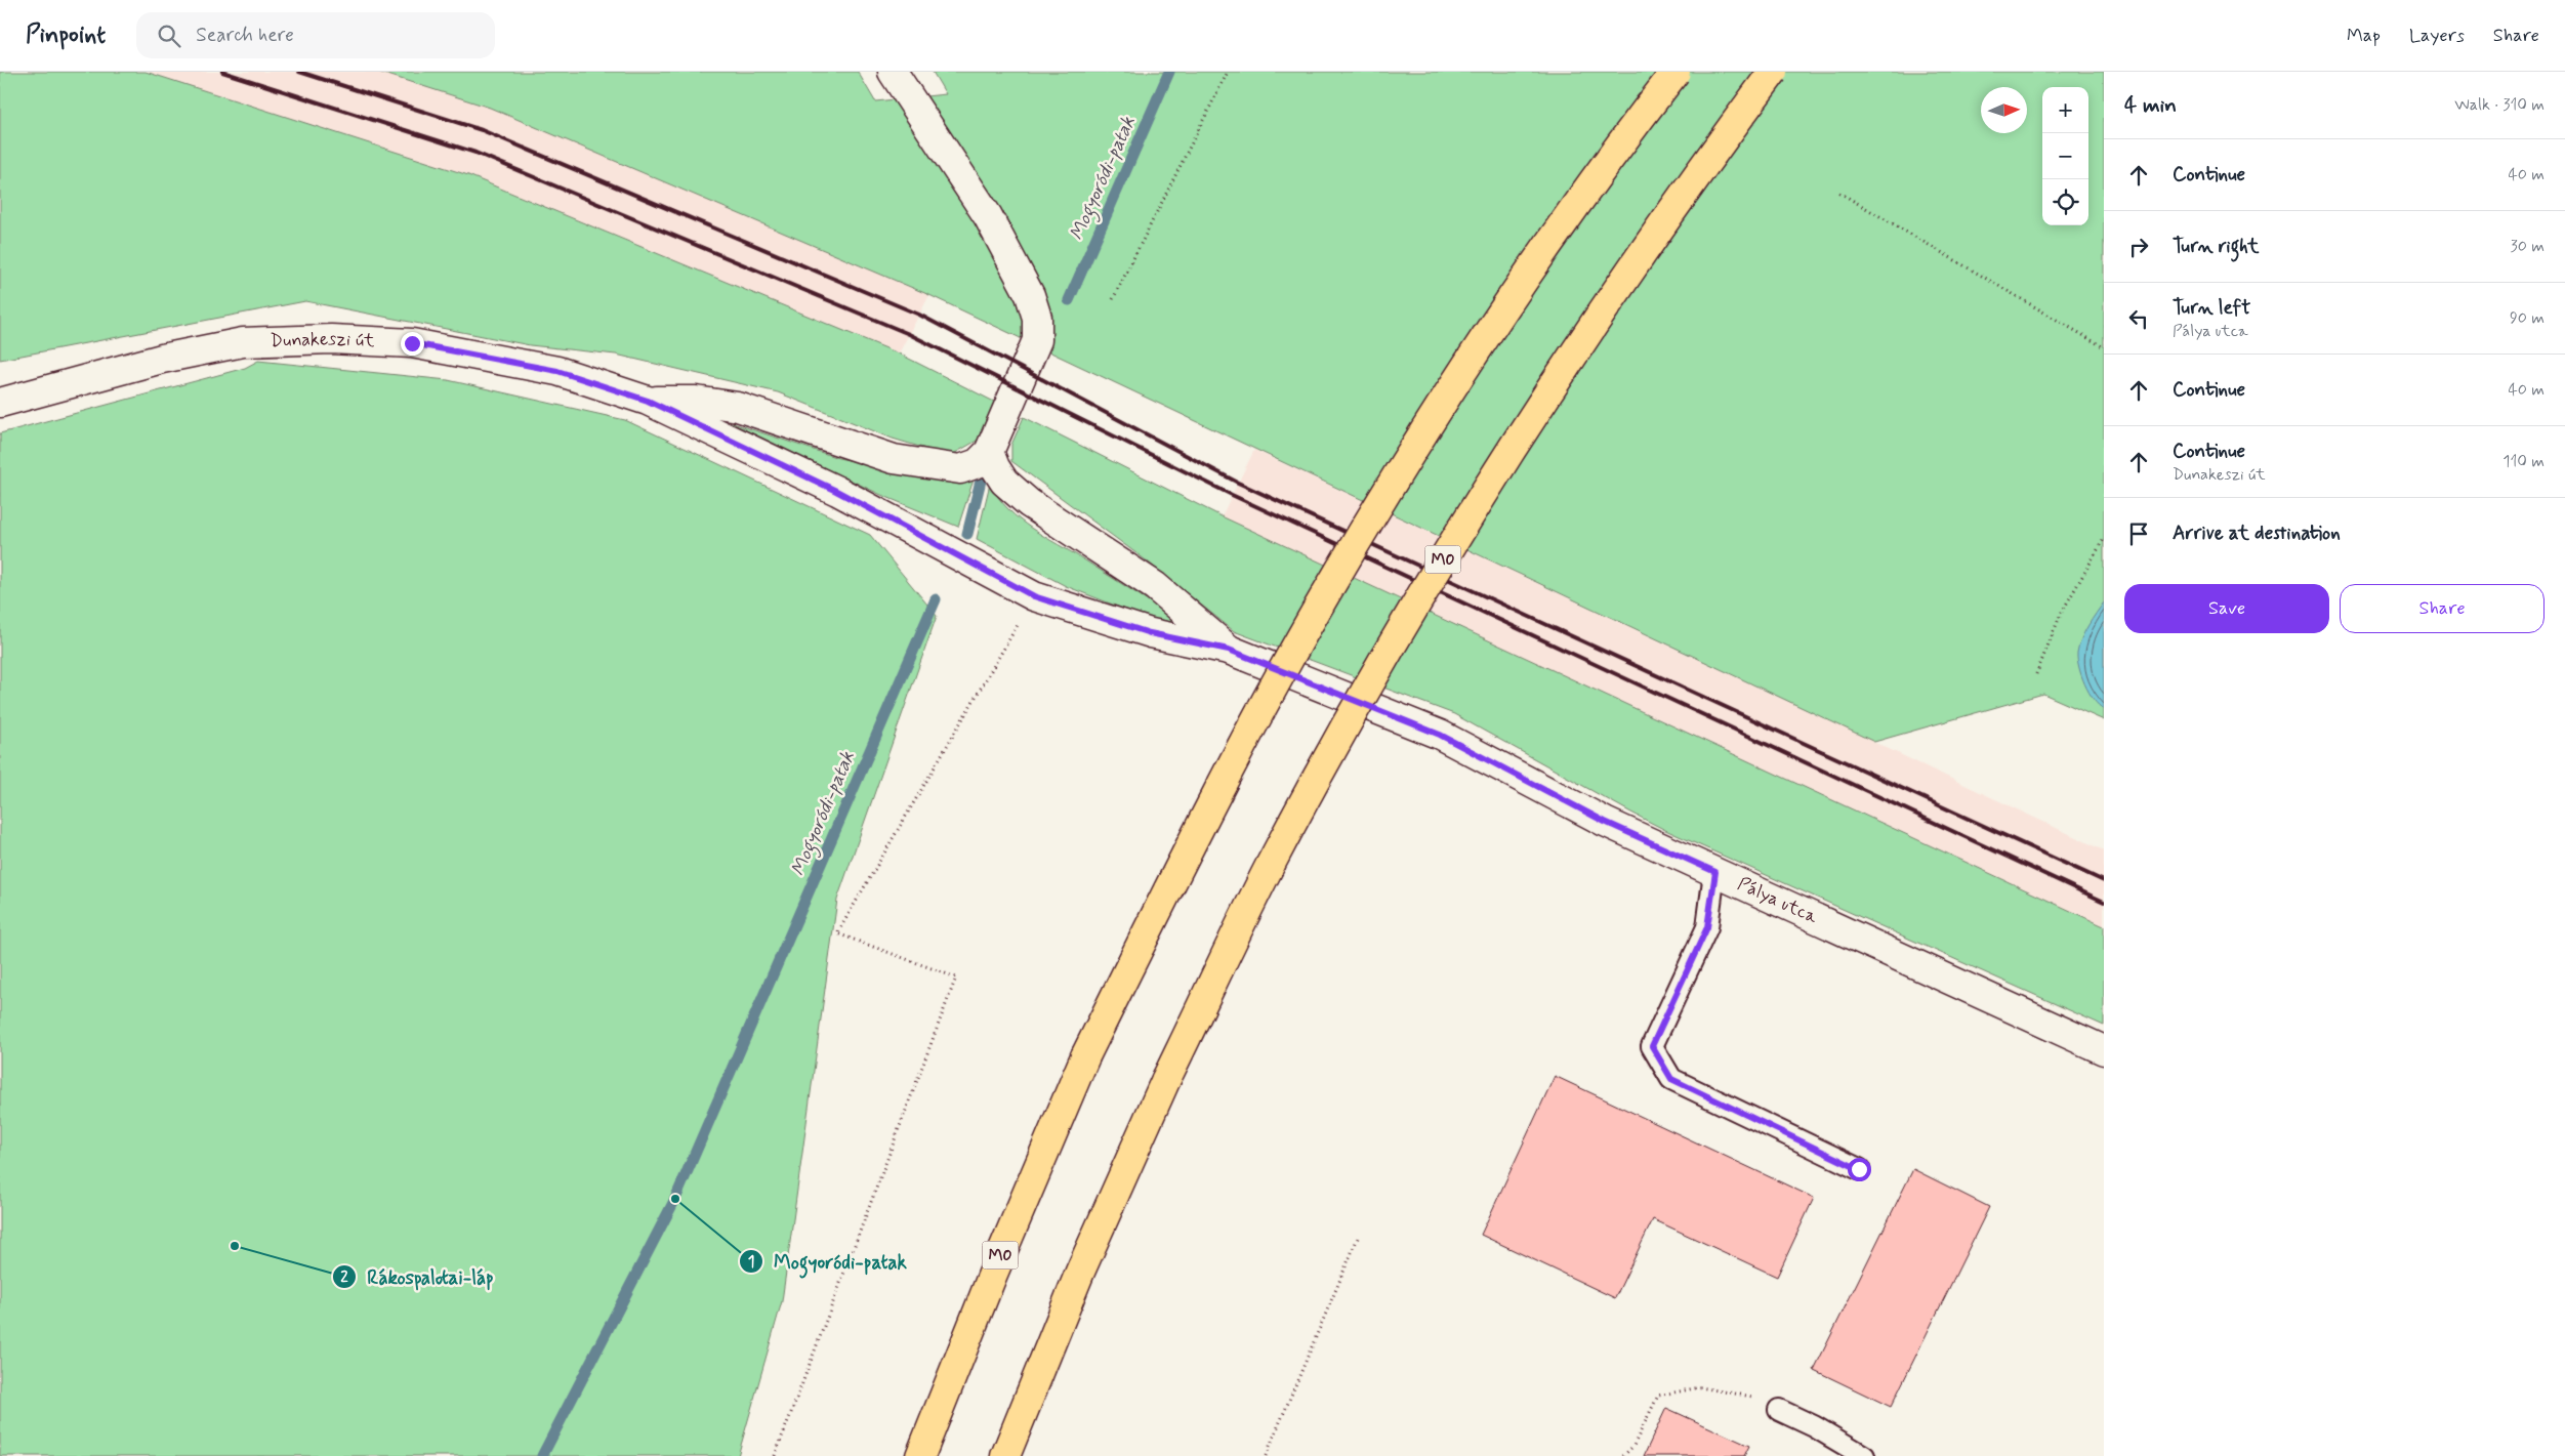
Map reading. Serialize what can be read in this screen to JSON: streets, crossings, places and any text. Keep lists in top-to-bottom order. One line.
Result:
{"streets":{"highway":["M0"],"street":["Dunakeszi út","Pálya utca"]},"crossings":[["Dunakeszi út","Pálya utca"]],"water":["Mogyoródi-patak"],"places":["Mogyoródi-patak","Rákospalotai-láp"],"north":"right","page":{"header":"Pinpoint","search":"Search here","nav":["Map","Layers","Share"],"heading":["4 min","Walk · 310 m"],"map_buttons":["+","−"],"list":[["Continue","40 m"],["Turn right","30 m"],["Turn left","Pálya utca","90 m"],["Continue","40 m"],["Continue","Dunakeszi út","110 m"],"Arrive at destination"],"buttons":["Save","Share"]}}
